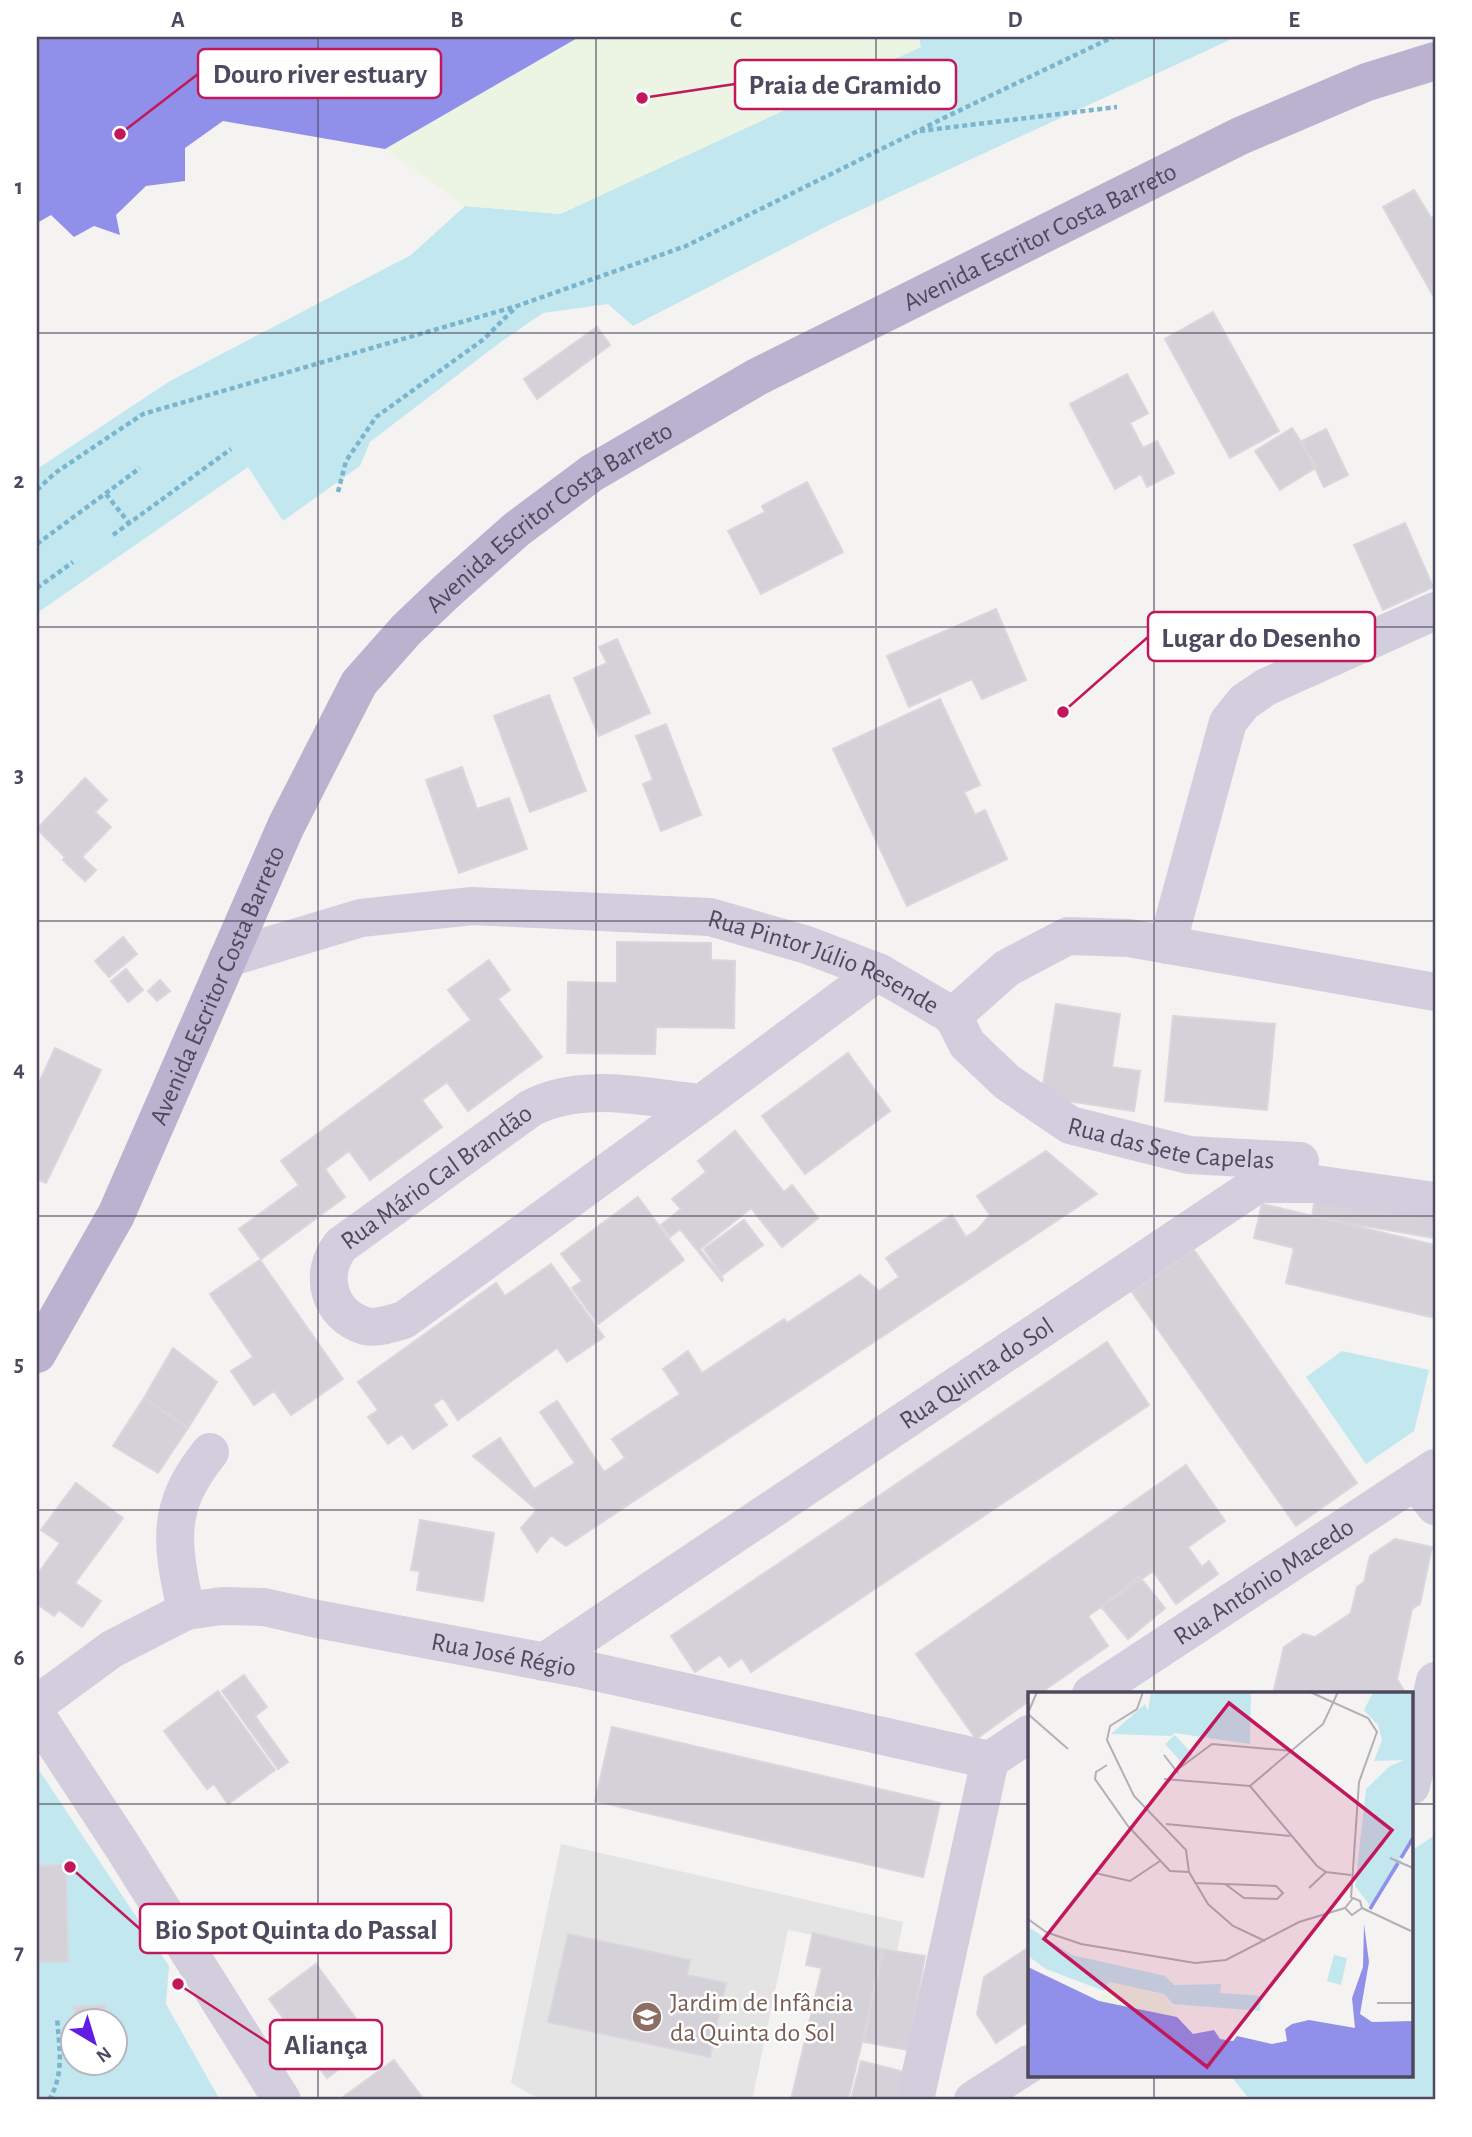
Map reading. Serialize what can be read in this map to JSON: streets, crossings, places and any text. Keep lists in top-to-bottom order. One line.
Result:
{"streets":{"main road":["Avenida Escritor Costa Barreto"],"street":["Rua Pintor Júlio Resende","Rua das Sete Capelas","Rua Mário Cal Brandão","Rua Quinta do Sol","Rua António Macedo","Rua José Régio"]},"crossings":[["Avenida Escritor Costa Barreto","Rua Pintor Júlio Resende"],["Rua Pintor Júlio Resende","Rua das Sete Capelas"],["Rua Pintor Júlio Resende","Rua Mário Cal Brandão"],["Rua Quinta do Sol","Rua José Régio"]],"places":{"other":["Praia de Gramido","Douro river estuary","Lugar do Desenho","Bio Spot Quinta do Passal","Aliança"],"school or university":["Jardim de Infância da Quinta do Sol"]},"north":"bottom right","grid":{"columns":["A","B","C","D","E"],"rows":["1","2","3","4","5","6","7"]}}
